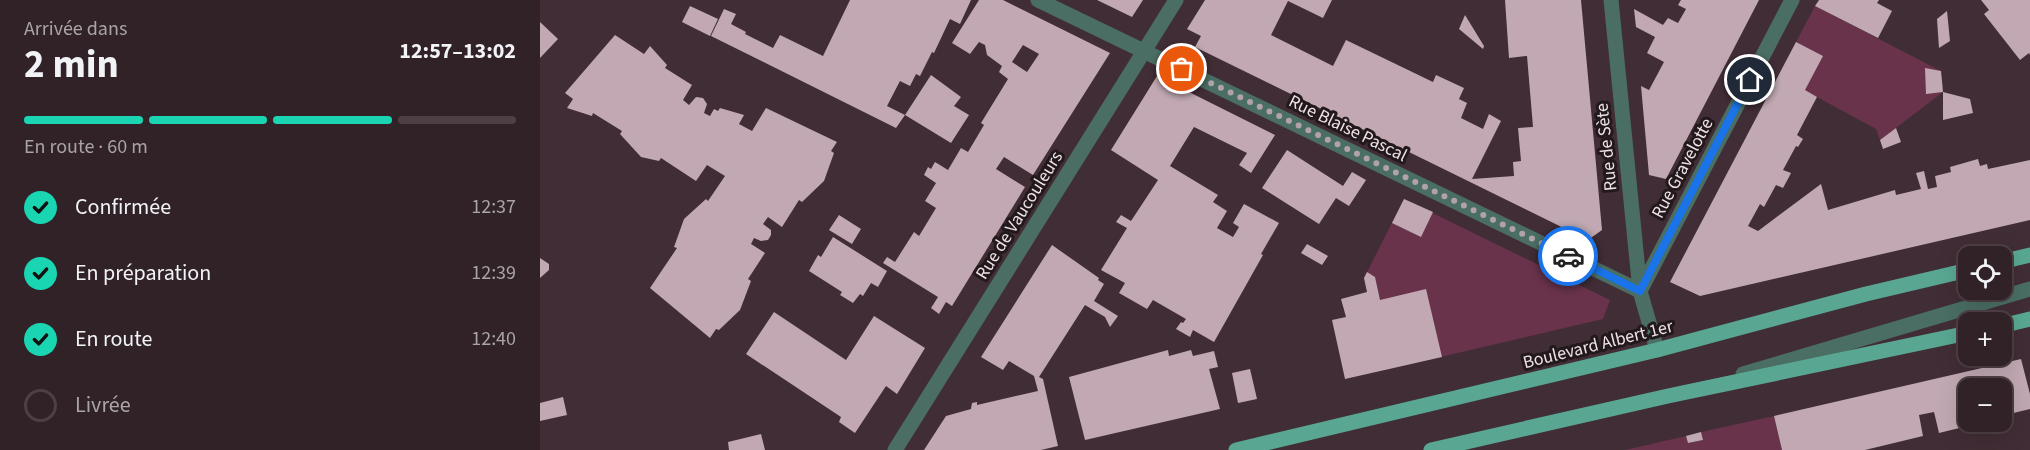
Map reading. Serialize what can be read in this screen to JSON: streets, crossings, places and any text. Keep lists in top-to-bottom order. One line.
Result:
{"streets":{"main road":["Boulevard Albert 1er"],"street":["Rue Blaise Pascal","Rue de Sète","Rue Gravelotte","Rue de Vaucouleurs"]},"crossings":[["Rue Blaise Pascal","Rue de Sète"],["Rue Blaise Pascal","Rue Gravelotte"],["Rue Blaise Pascal","Rue de Vaucouleurs"],["Rue de Sète","Rue Gravelotte"],["Rue de Sète","Boulevard Albert 1er"]],"page":{"heading":["2 min","Arrivée dans","12:57–13:02"],"bar":"En route · 60 m","list":[["Confirmée","12:37"],["En préparation","12:39"],["En route","12:40"],"Livrée"],"map_buttons":["+","−"]}}
